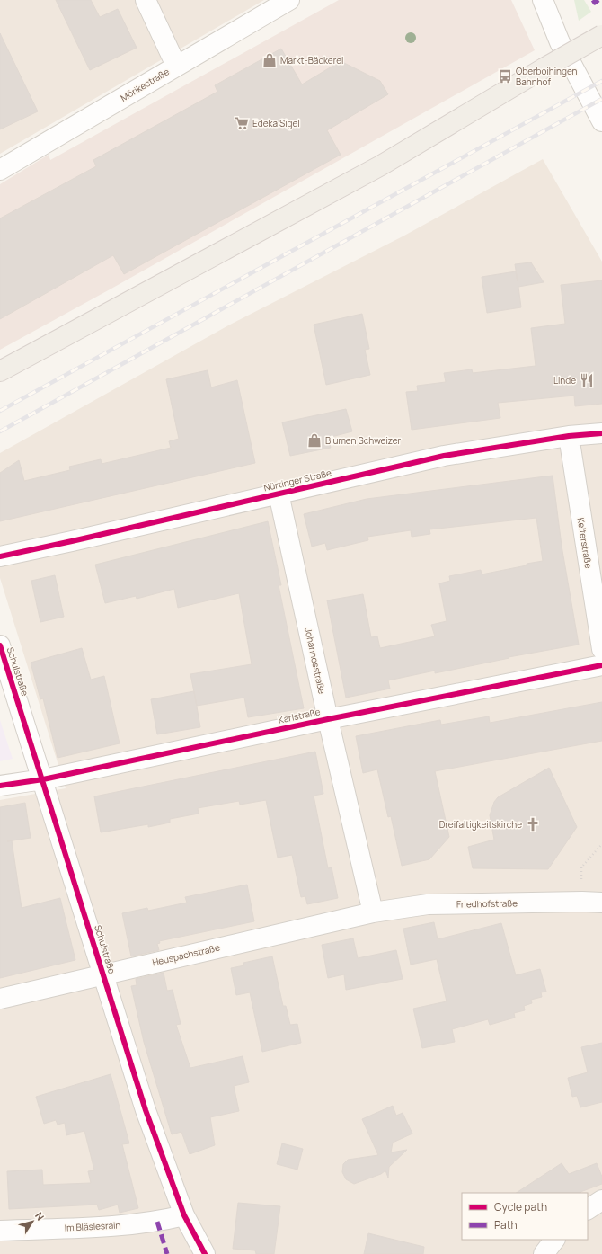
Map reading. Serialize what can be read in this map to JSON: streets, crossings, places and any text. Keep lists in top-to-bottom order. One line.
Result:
{"streets":{"street":["Mörikestraße","Nürtinger Straße","Kelterstraße","Johannesstraße","Schulstraße","Karlstraße","Friedhofstraße","Heuspachstraße","Im Bläslesrain"]},"crossings":[["Nürtinger Straße","Kelterstraße"],["Nürtinger Straße","Johannesstraße"],["Johannesstraße","Karlstraße"],["Johannesstraße","Friedhofstraße"],["Johannesstraße","Heuspachstraße"],["Schulstraße","Karlstraße"],["Schulstraße","Heuspachstraße"],["Schulstraße","Im Bläslesrain"],["Friedhofstraße","Heuspachstraße"]],"places":{"shop":["Markt-Bäckerei","Blumen Schweizer"],"bus stop":["Oberboihingen Bahnhof"],"supermarket":["Edeka Sigel"],"restaurant":["Linde"],"church":["Dreifaltigkeitskirche"]},"legend":["Cycle path","Path"],"north":"top right"}
